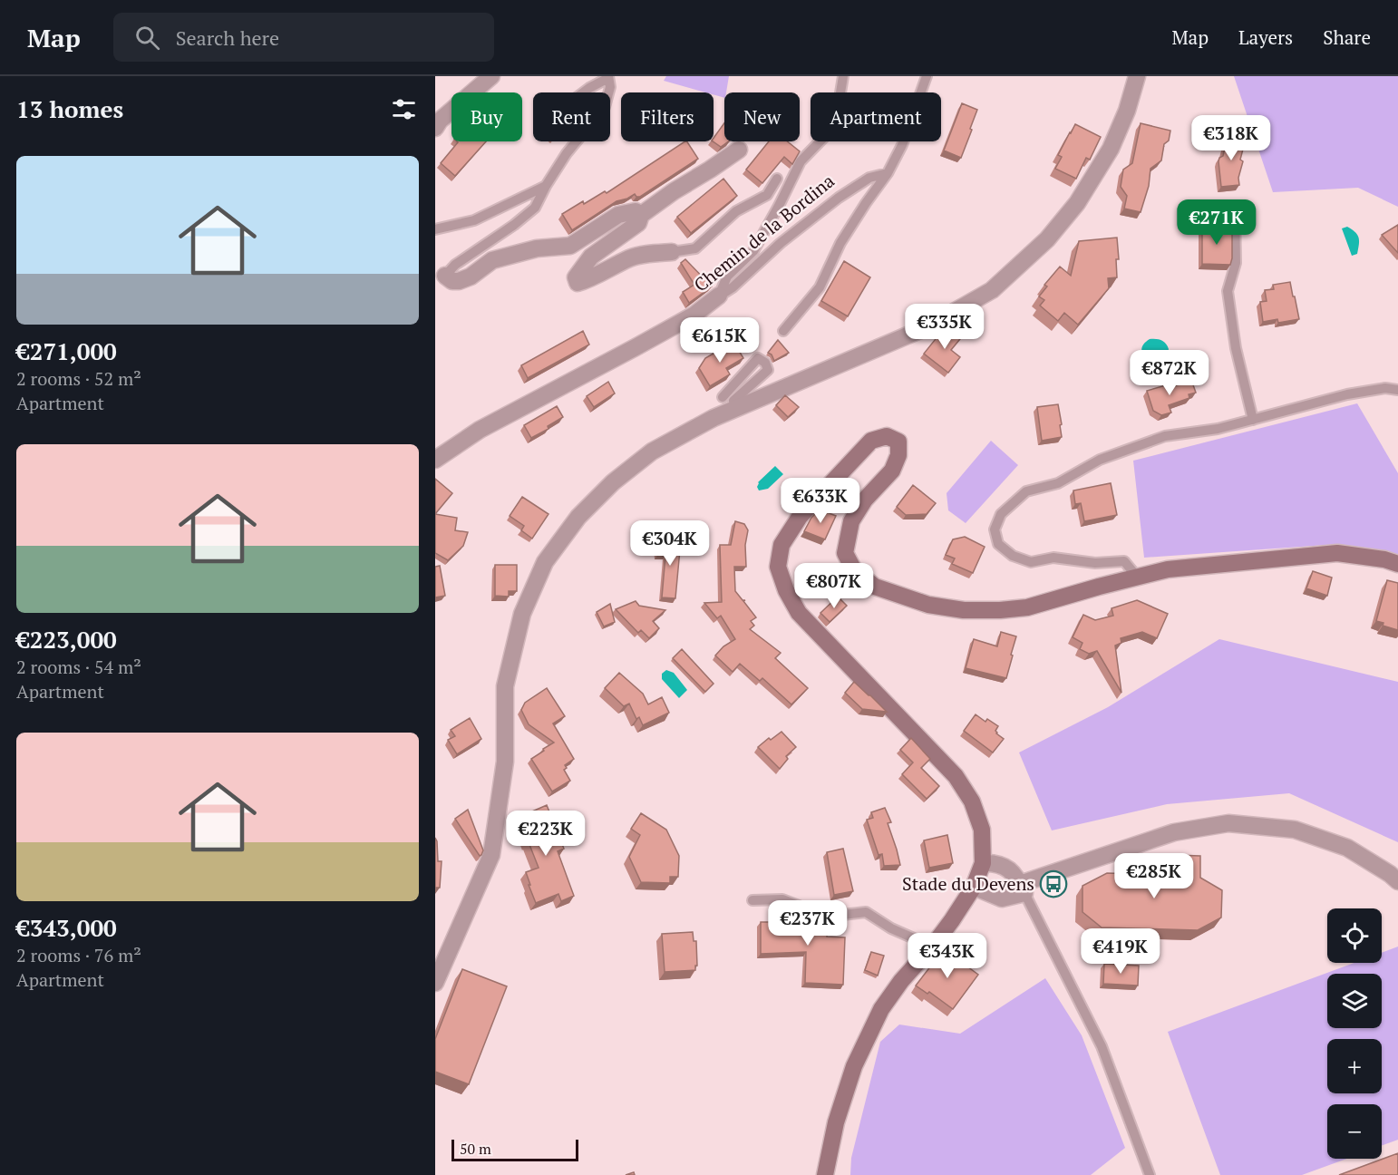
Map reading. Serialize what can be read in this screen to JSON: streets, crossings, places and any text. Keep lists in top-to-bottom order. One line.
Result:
{"streets":{"street":["Chemin de la Bordina"]},"places":{"bus stop":["Stade du Devens"]},"scale_bar":"50 m","page":{"header":"Map","search":"Search here","nav":["Map","Layers","Share"],"heading":"13 homes","chip":["Buy","Rent","Filters","New","Apartment"],"price":["€318K","€271K","€335K","€615K","€872K","€633K","€304K","€807K","€223K","€285K","€237K","€419K","€343K"],"list":[{"name":"€271,000","note":"2 rooms · 52 m² · Apartment"},{"name":"€223,000","note":"2 rooms · 54 m² · Apartment"},{"name":"€343,000","note":"2 rooms · 76 m² · Apartment"}],"map_buttons":["+","−"],"scale":"50 m"}}
